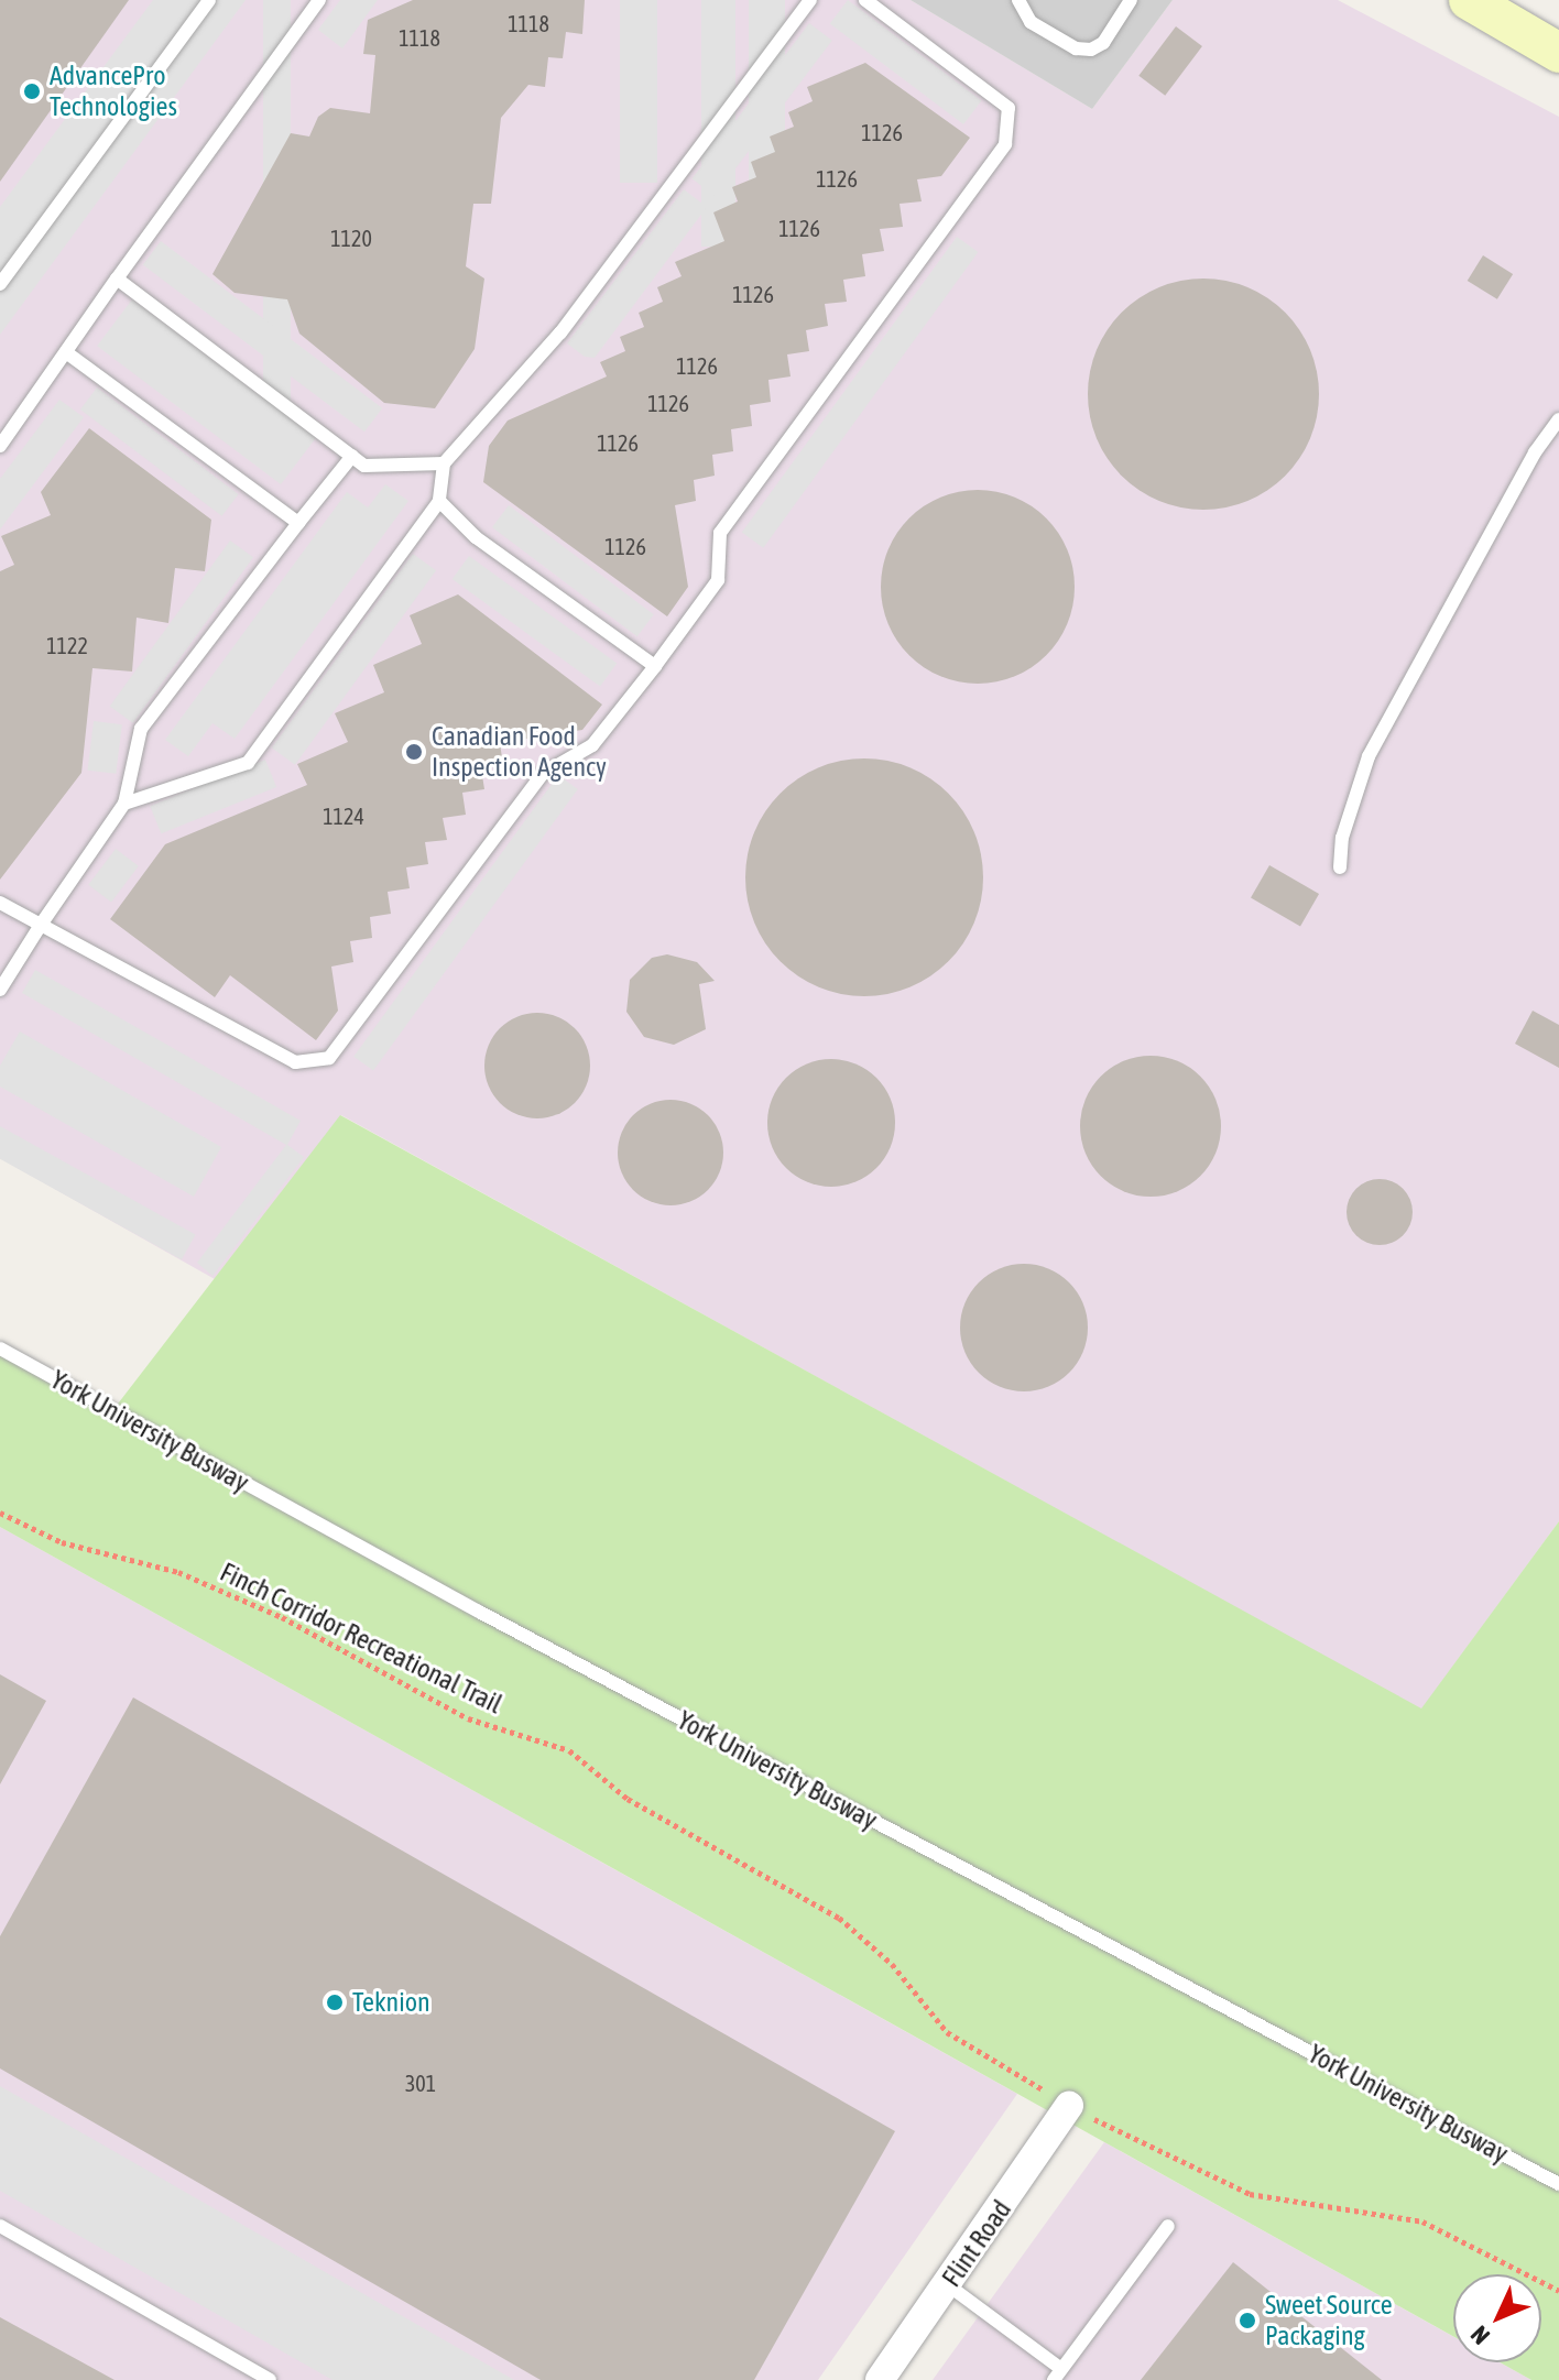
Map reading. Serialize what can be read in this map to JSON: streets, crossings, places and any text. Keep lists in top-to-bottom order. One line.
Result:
{"streets":{"street":["Flint Road"],"lane":["York University Busway"],"path":["Finch Corridor Recreational Trail"]},"crossings":[["Finch Corridor Recreational Trail","Flint Road"]],"places":["AdvancePro Technologies","Canadian Food Inspection Agency","Teknion","Sweet Source Packaging"],"house_numbers":["1118","1118","1126","1126","1126","1120","1126","1126","1126","1126","1126","1122","1124","301"],"north":"bottom left"}
